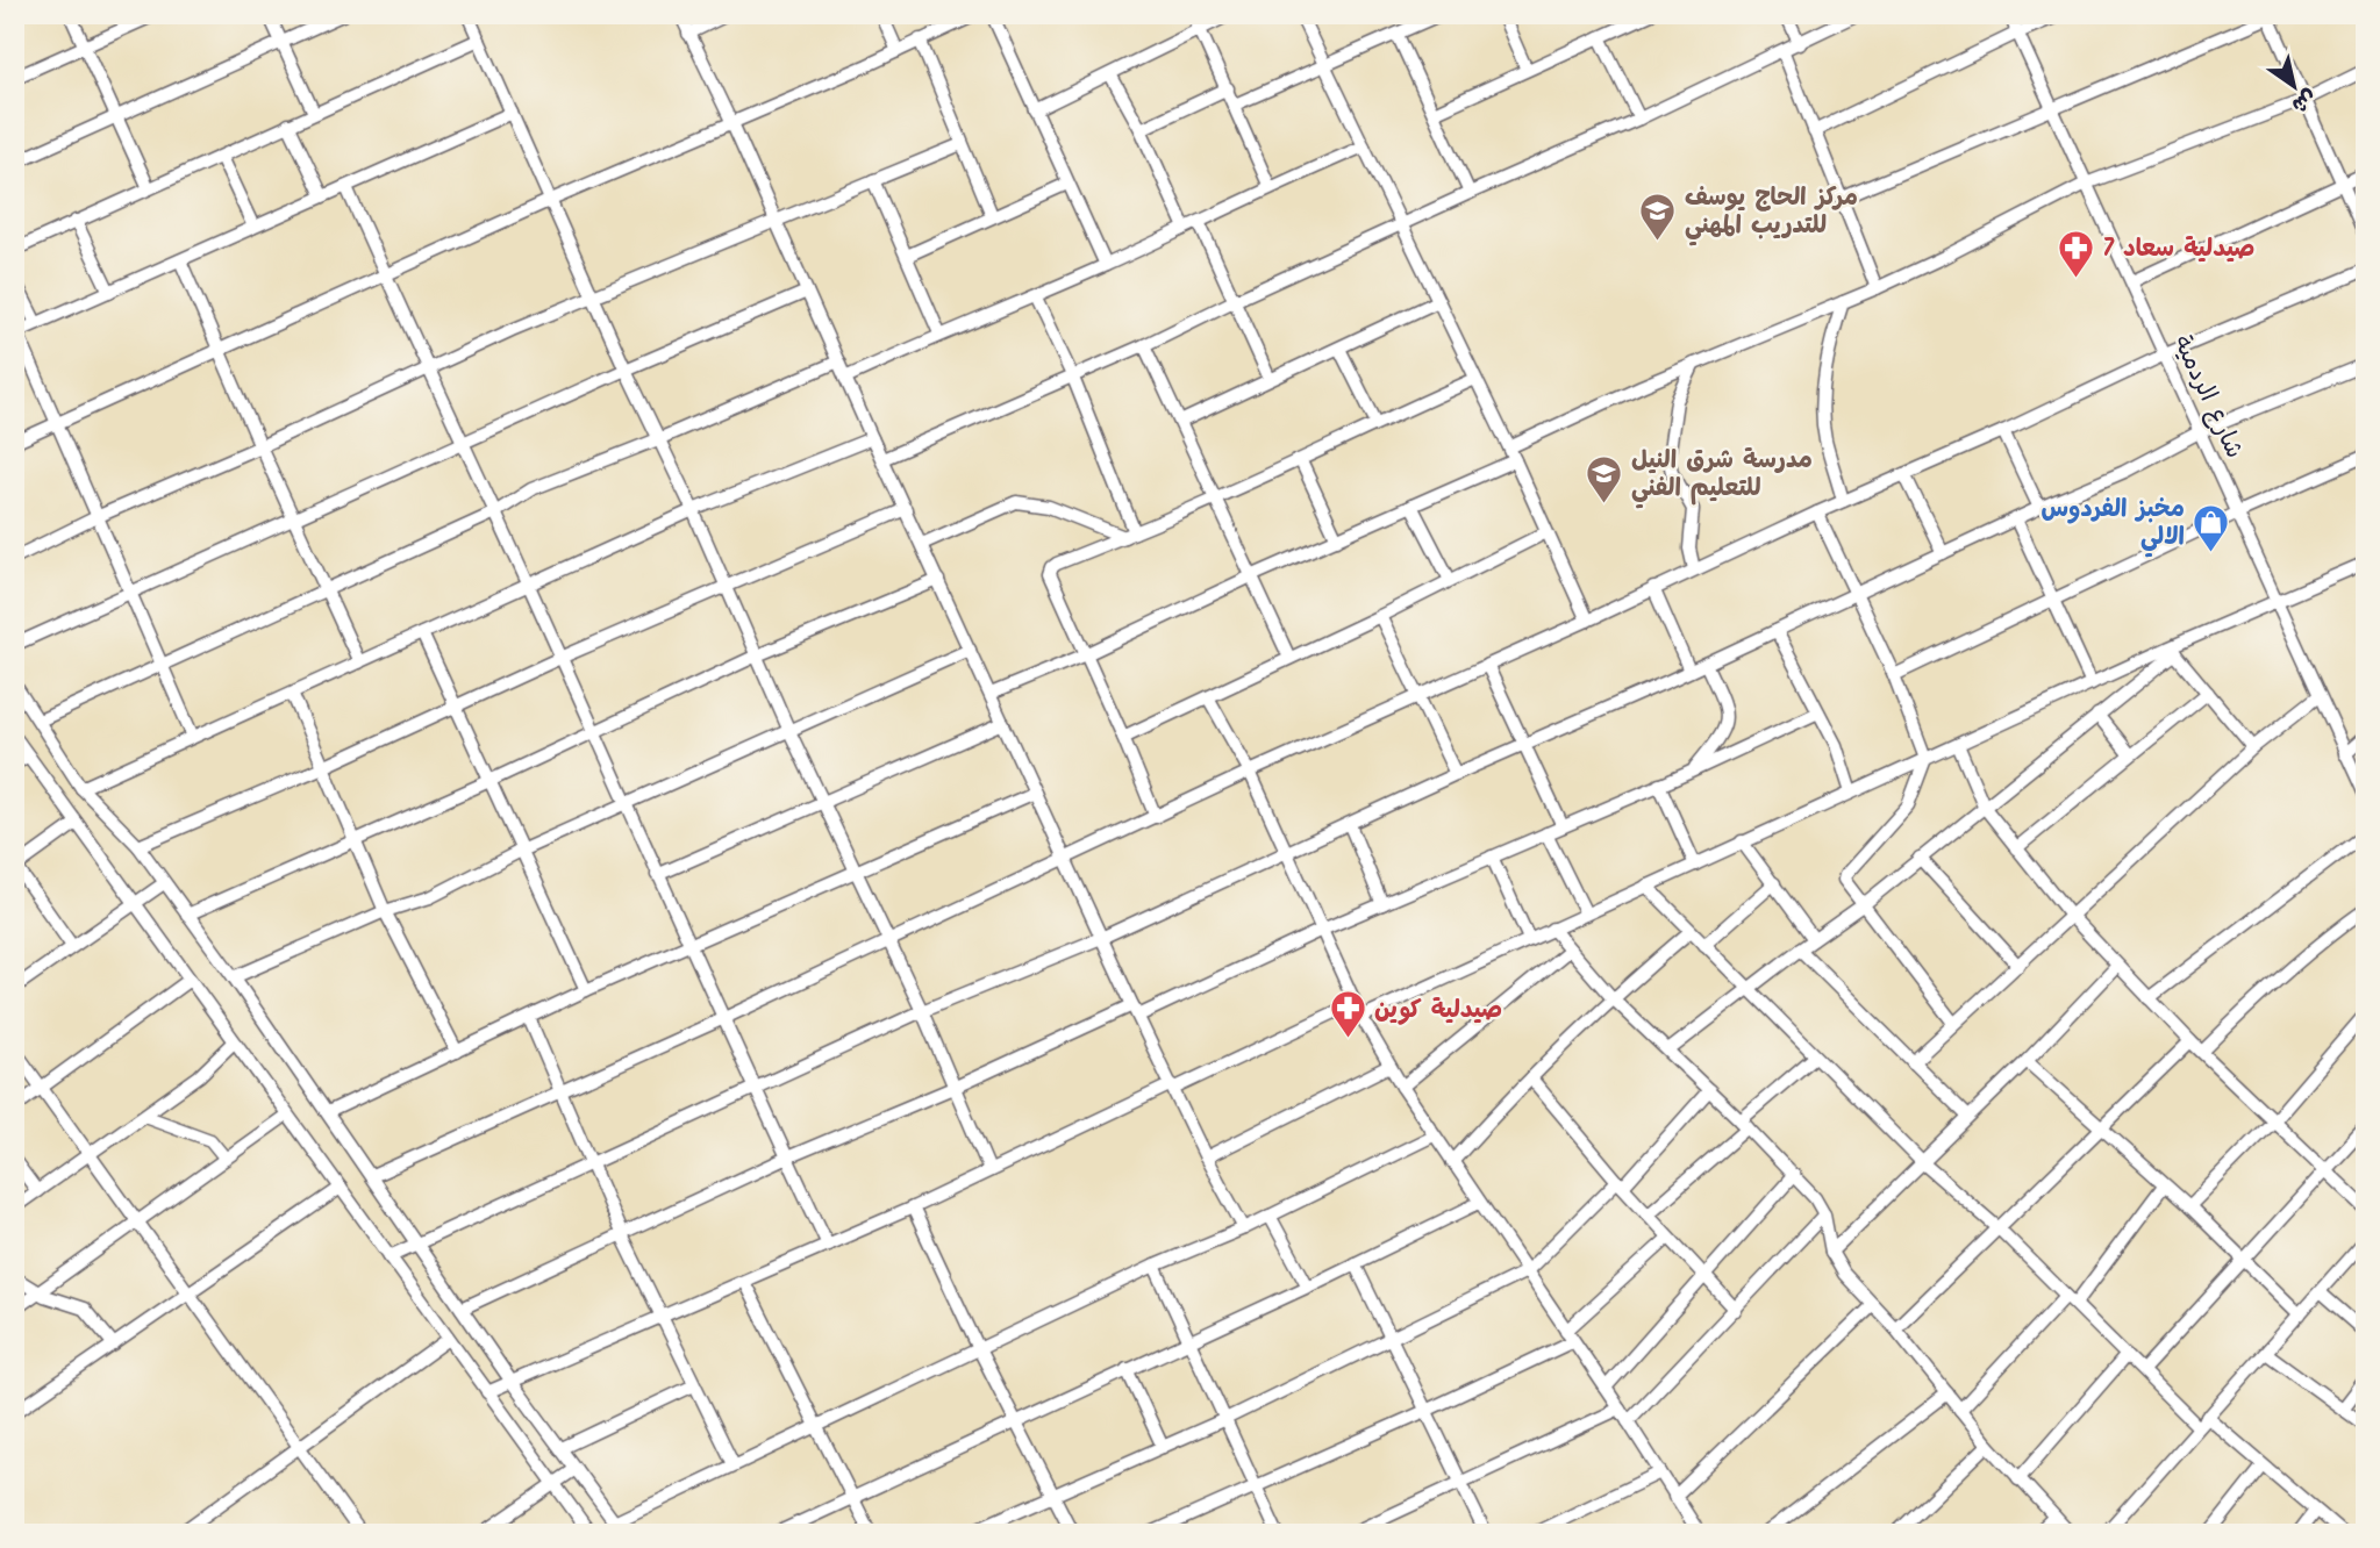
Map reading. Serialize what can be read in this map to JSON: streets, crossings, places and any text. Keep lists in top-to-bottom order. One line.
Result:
{"streets":{"street":["شارع الردمية"]},"places":{"school or university":["مركز الحاج يوسف للتدريب المهني","مدرسة شرق النيل للتعليم الفني"],"pharmacy":["صيدلية سعاد 7","صيدلية كوين"],"shop":["مخبز الفردوس الالي"]},"north":"bottom right"}
